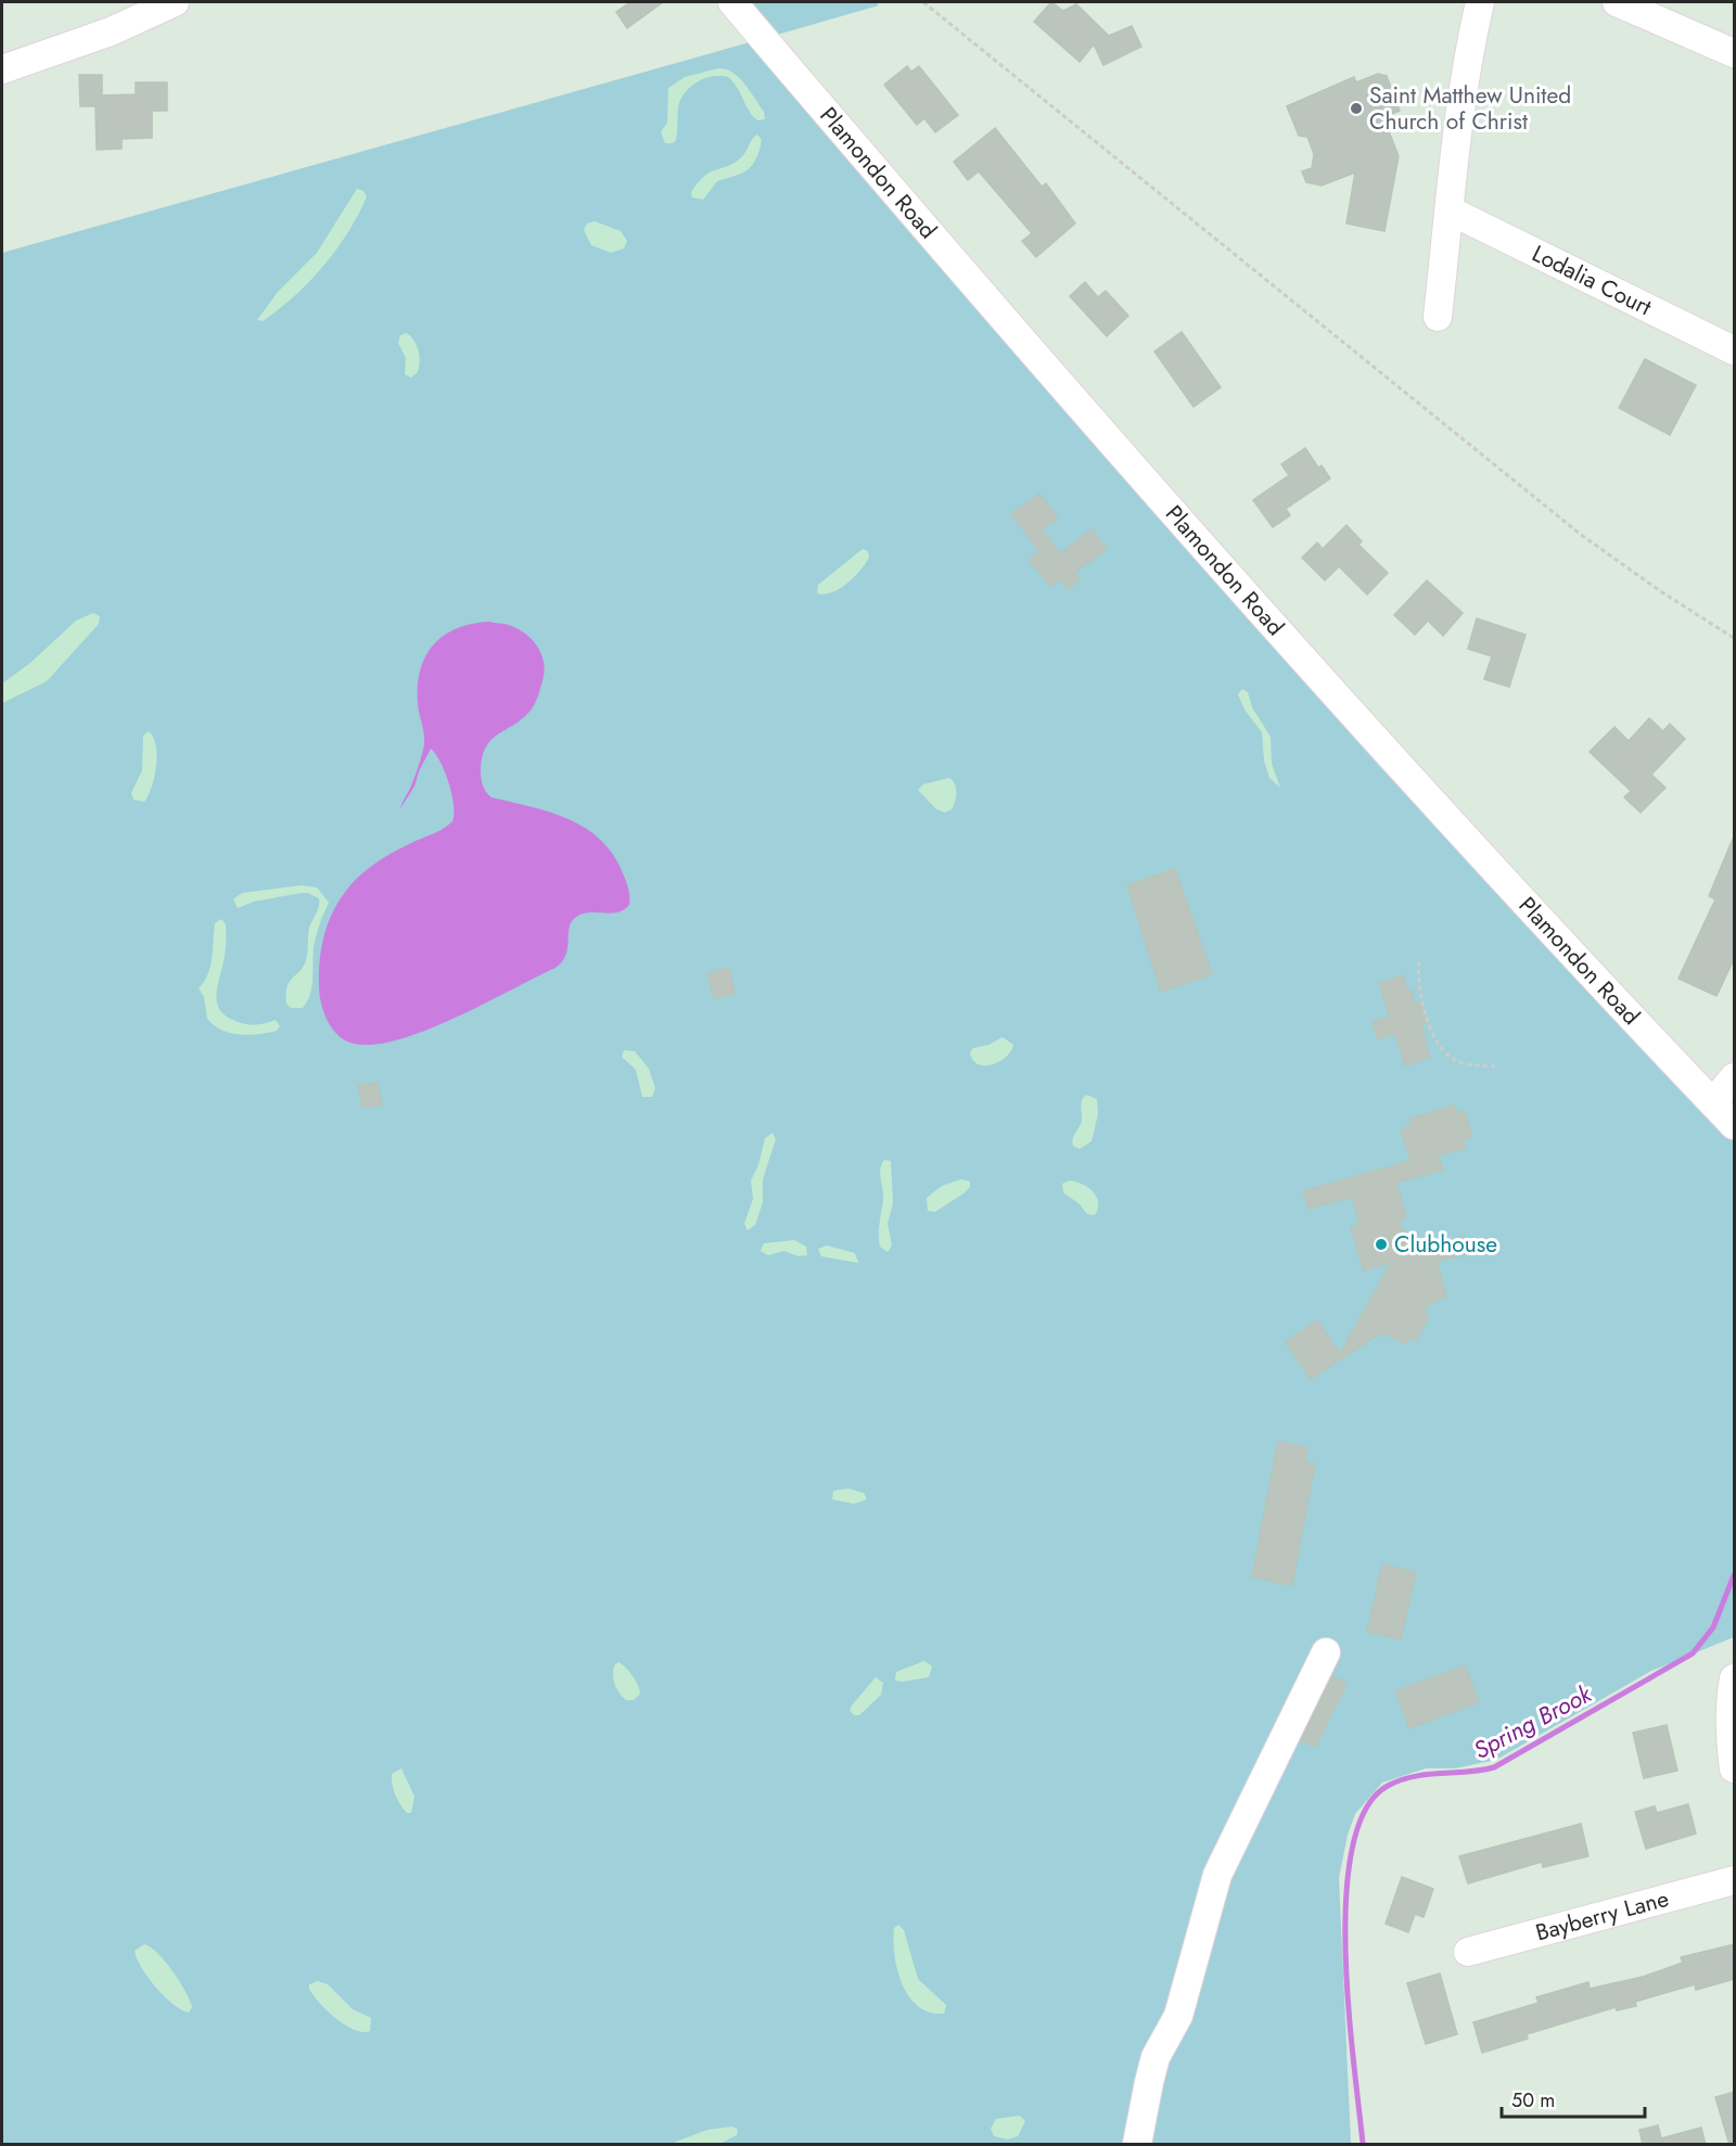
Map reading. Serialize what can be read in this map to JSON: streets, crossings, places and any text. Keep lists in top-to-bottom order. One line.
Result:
{"streets":{"street":["Plamondon Road","Lodalia Court","Bayberry Lane"]},"water":["Spring Brook"],"places":["Saint Matthew United Church of Christ","Clubhouse"],"scale_bar":"50 m"}
